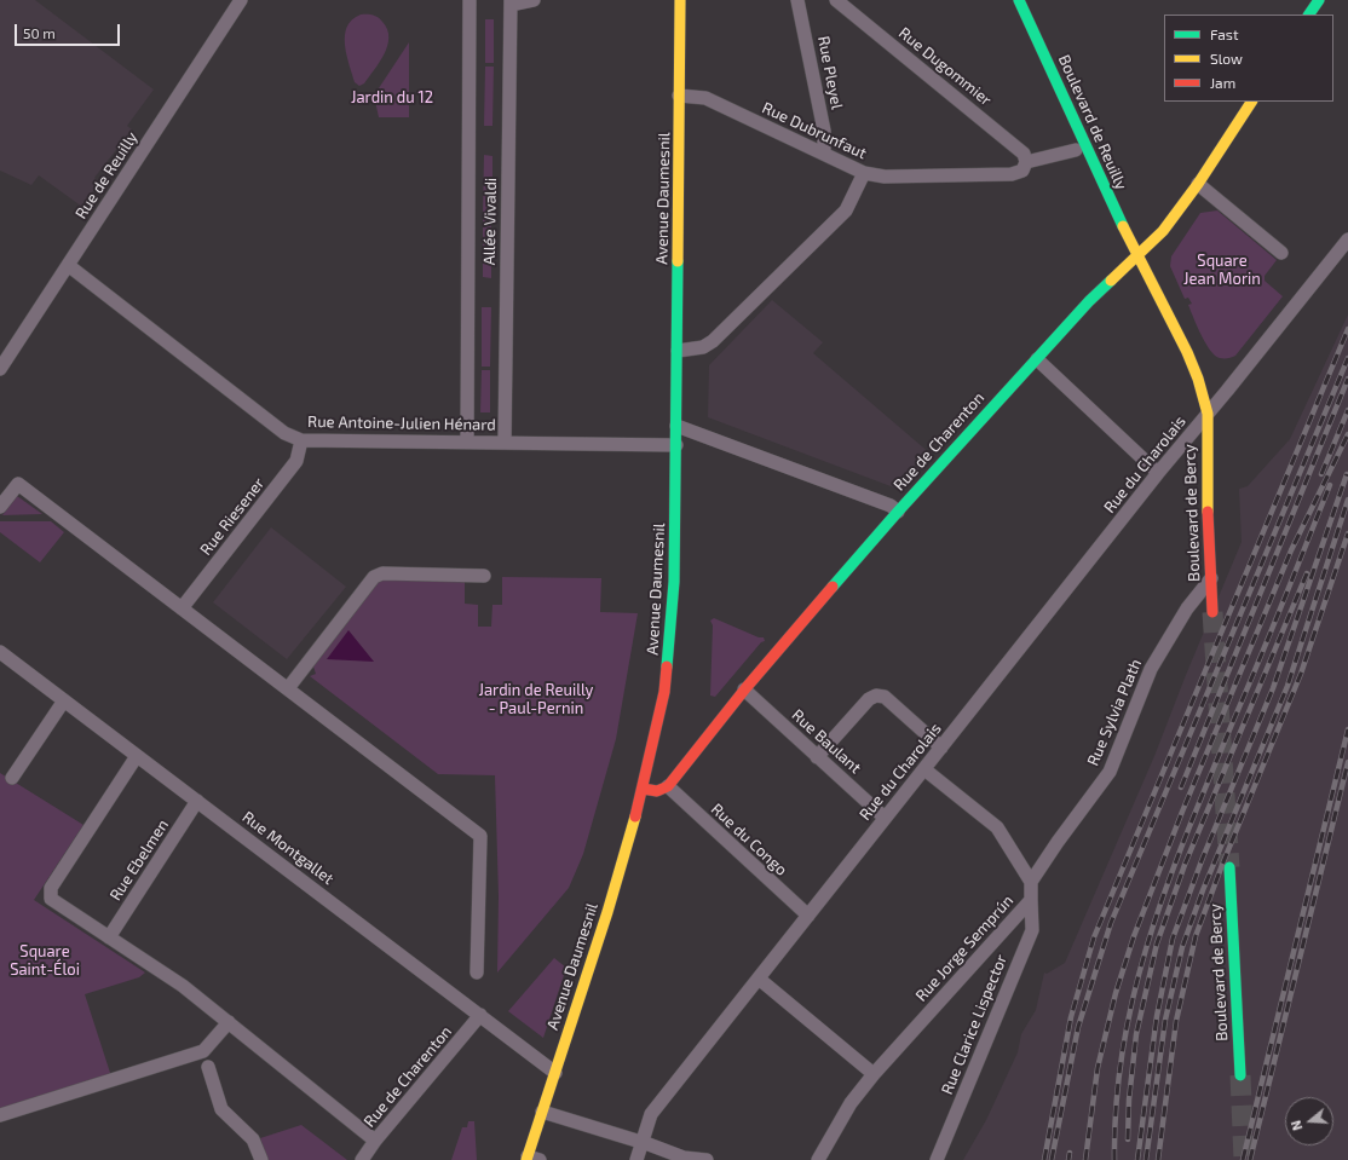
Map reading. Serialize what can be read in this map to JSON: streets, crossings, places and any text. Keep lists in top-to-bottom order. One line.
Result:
{"streets":{"main road":["Boulevard de Reuilly","Avenue Daumesnil","Rue de Charenton","Boulevard de Bercy"],"street":["Rue Dugommier","Rue Pleyel","Rue Dubrunfaut","Rue de Reuilly","Allée Vivaldi","Rue Antoine-Julien Hénard","Rue du Charolais","Rue Riesener","Rue Sylvia Plath","Rue Baulant","Rue du Congo","Rue Montgallet","Rue Ebelmen","Rue Jorge Semprún","Rue Clarice Lispector"]},"crossings":[["Rue Dugommier","Rue Dubrunfaut"],["Rue Pleyel","Rue Dubrunfaut"],["Boulevard de Reuilly","Rue de Charenton"],["Boulevard de Reuilly","Boulevard de Bercy"],["Rue Dubrunfaut","Avenue Daumesnil"],["Rue de Reuilly","Rue Antoine-Julien Hénard"],["Avenue Daumesnil","Rue Antoine-Julien Hénard"],["Avenue Daumesnil","Rue Montgallet"],["Allée Vivaldi","Rue Antoine-Julien Hénard"],["Rue Antoine-Julien Hénard","Rue Riesener"],["Rue de Charenton","Boulevard de Bercy"],["Rue de Charenton","Rue Baulant"],["Rue de Charenton","Rue du Congo"],["Rue de Charenton","Rue Montgallet"],["Rue du Charolais","Boulevard de Bercy"],["Rue du Charolais","Rue Baulant"],["Rue du Charolais","Rue du Congo"],["Boulevard de Bercy","Rue Sylvia Plath"],["Rue Sylvia Plath","Rue Jorge Semprún"],["Rue Montgallet","Rue Ebelmen"],["Rue Jorge Semprún","Rue Clarice Lispector"]],"parks":["Jardin du 12","Square Jean Morin","Jardin de Reuilly - Paul-Pernin","Square Saint-Éloi"],"legend":["Fast","Slow","Jam"],"scale_bar":"50 m","north":"left"}
